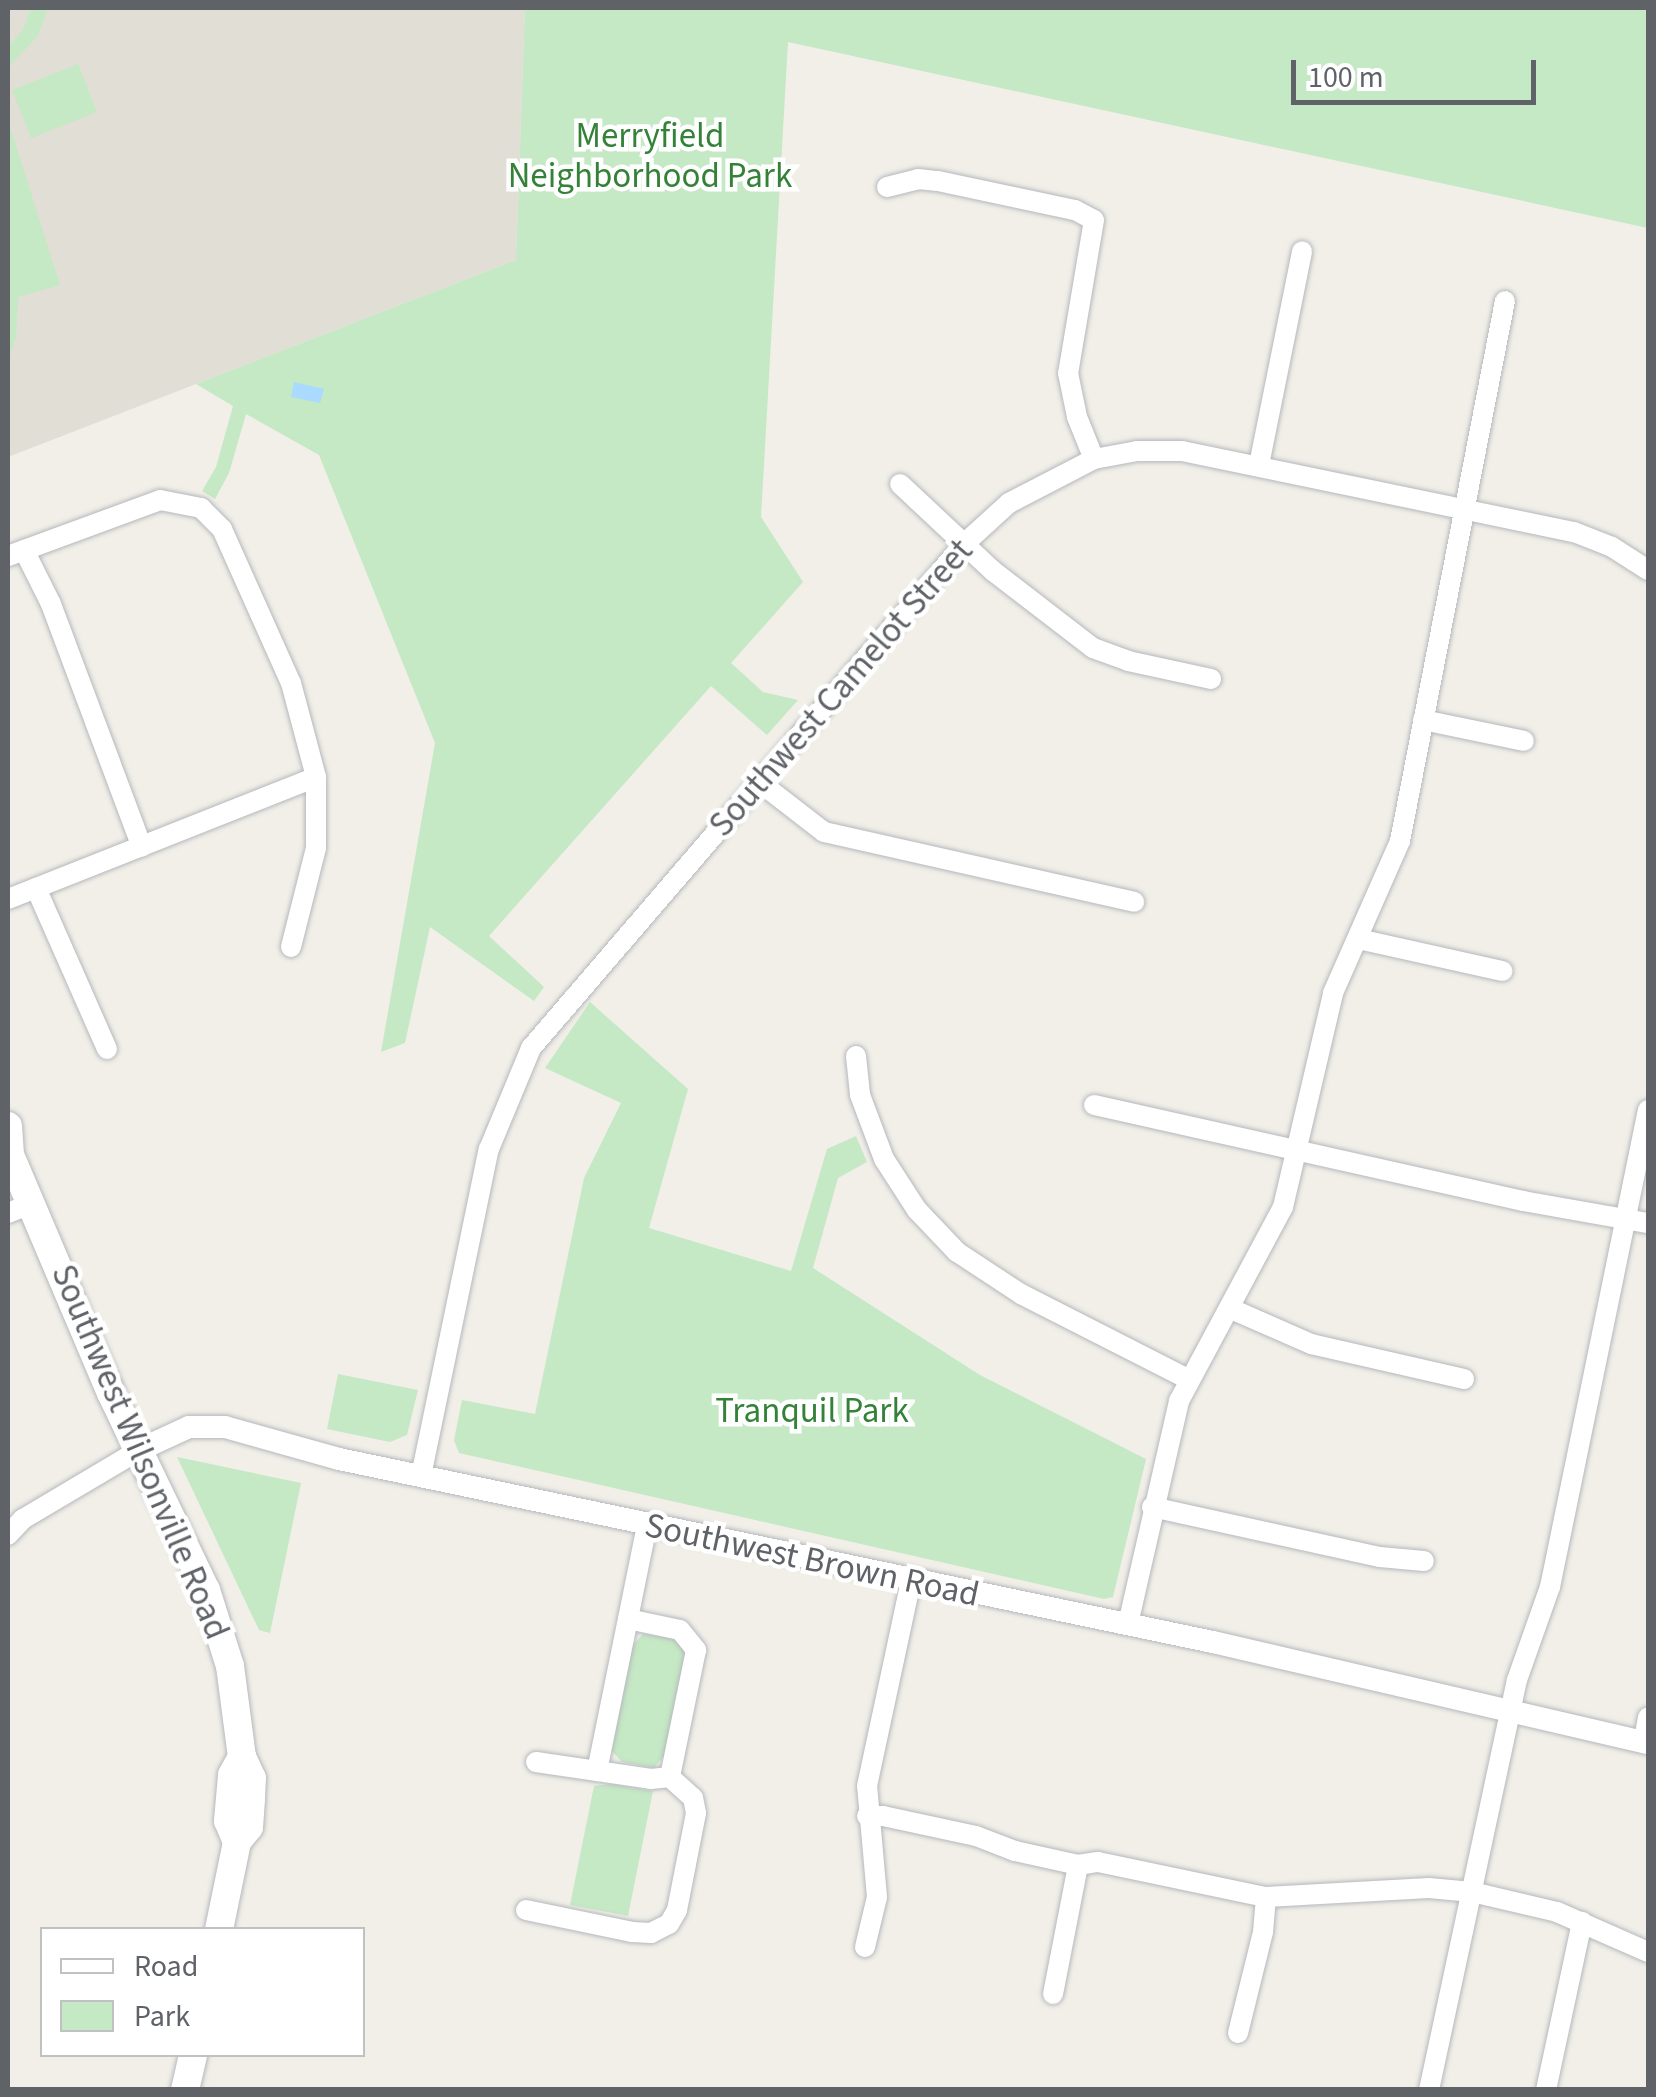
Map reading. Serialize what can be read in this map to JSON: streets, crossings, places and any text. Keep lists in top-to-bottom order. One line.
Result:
{"streets":{"main road":["Southwest Wilsonville Road"],"street":["Southwest Camelot Street","Southwest Brown Road"]},"crossings":[["Southwest Camelot Street","Southwest Brown Road"],["Southwest Wilsonville Road","Southwest Brown Road"]],"parks":["Merryfield Neighborhood Park","Tranquil Park"],"legend":["Road","Park"],"scale_bar":"100 m"}
